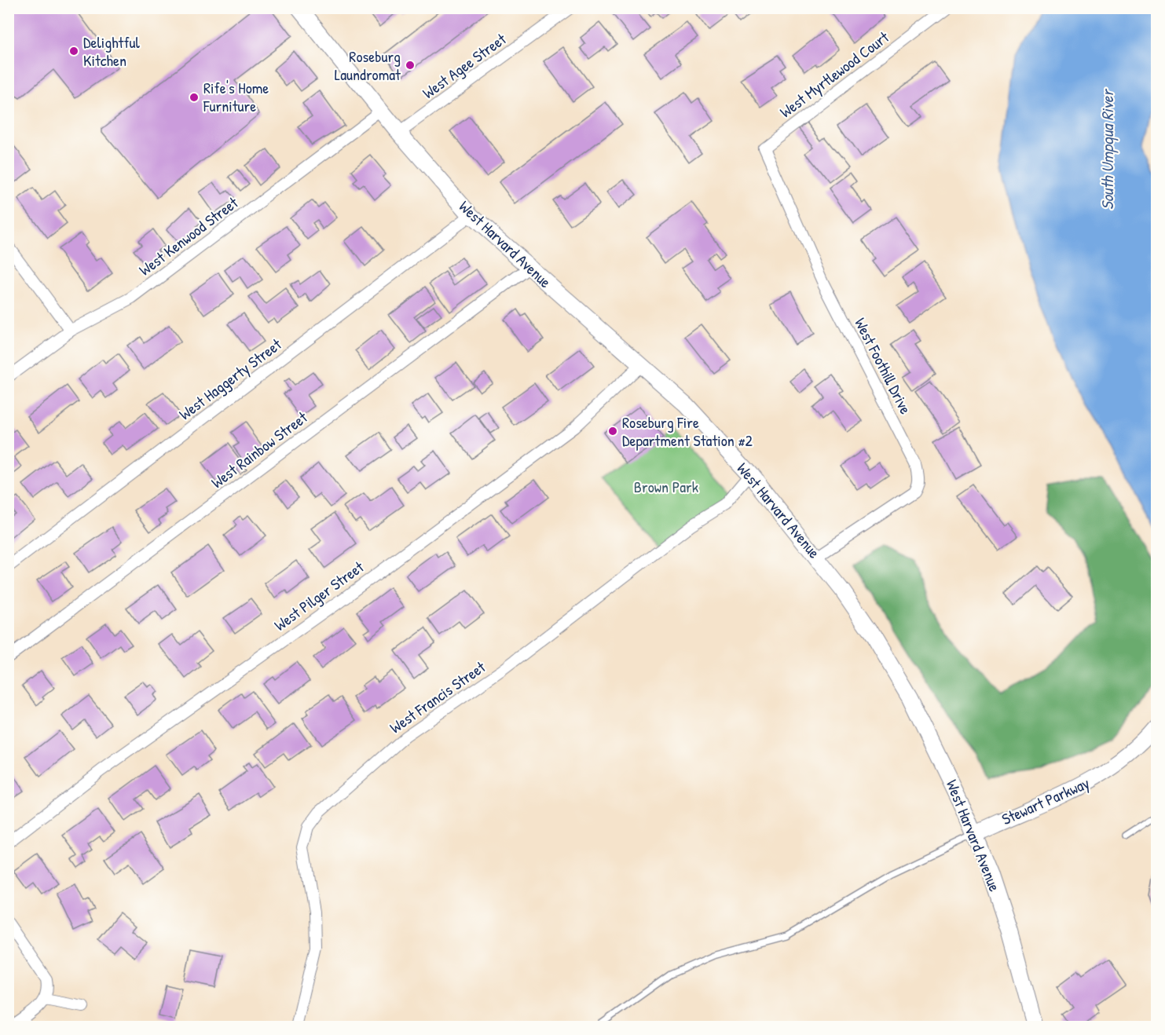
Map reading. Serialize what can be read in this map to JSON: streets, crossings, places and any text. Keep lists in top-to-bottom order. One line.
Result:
{"streets":{"main road":["West Harvard Avenue","Stewart Parkway"],"street":["West Agee Street","West Myrtlewood Court","West Kenwood Street","West Foothill Drive","West Haggerty Street","West Rainbow Street","West Pilger Street","West Francis Street"]},"crossings":[["West Agee Street","West Harvard Avenue"],["West Myrtlewood Court","West Foothill Drive"],["West Kenwood Street","West Harvard Avenue"],["West Harvard Avenue","West Foothill Drive"],["West Harvard Avenue","West Haggerty Street"],["West Harvard Avenue","West Rainbow Street"],["West Harvard Avenue","West Pilger Street"],["West Harvard Avenue","West Francis Street"],["West Harvard Avenue","Stewart Parkway"]],"water":["South Umpqua River"],"parks":["Brown Park"],"places":["Delightful Kitchen","Roseburg Laundromat","Rife's Home Furniture","Roseburg Fire Department Station #2"]}
